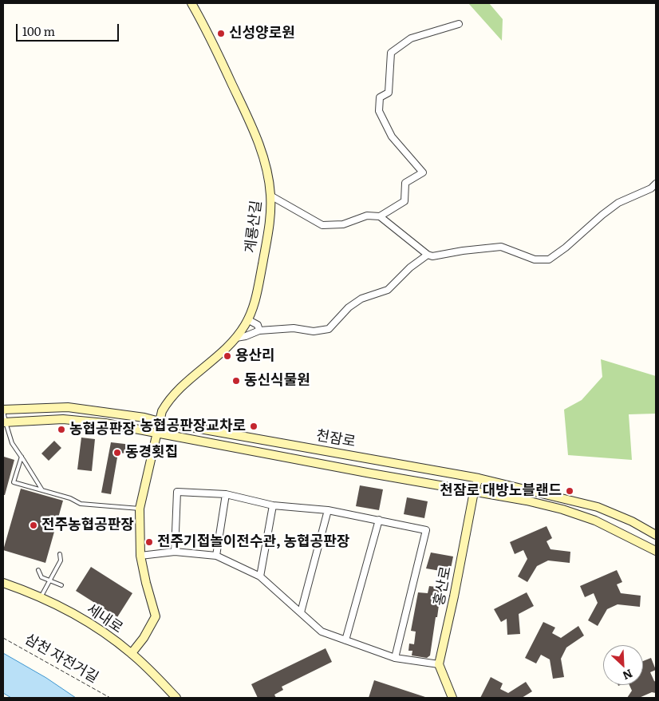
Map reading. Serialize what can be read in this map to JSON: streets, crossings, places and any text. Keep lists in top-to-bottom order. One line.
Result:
{"streets":{"street":["계룡산길","천잠로","홍산로","세내로"],"path":["삼천 자전거길"]},"crossings":[["계룡산길","천잠로"],["천잠로","홍산로"]],"places":["신성양로원","용산리","동신식물원","농협공판장교차로","농협공판장","동경횟집","천잠로 대방노블랜드","전주농협공판장","전주기접놀이전수관, 농협공판장"],"scale_bar":"100 m","north":"bottom right"}
